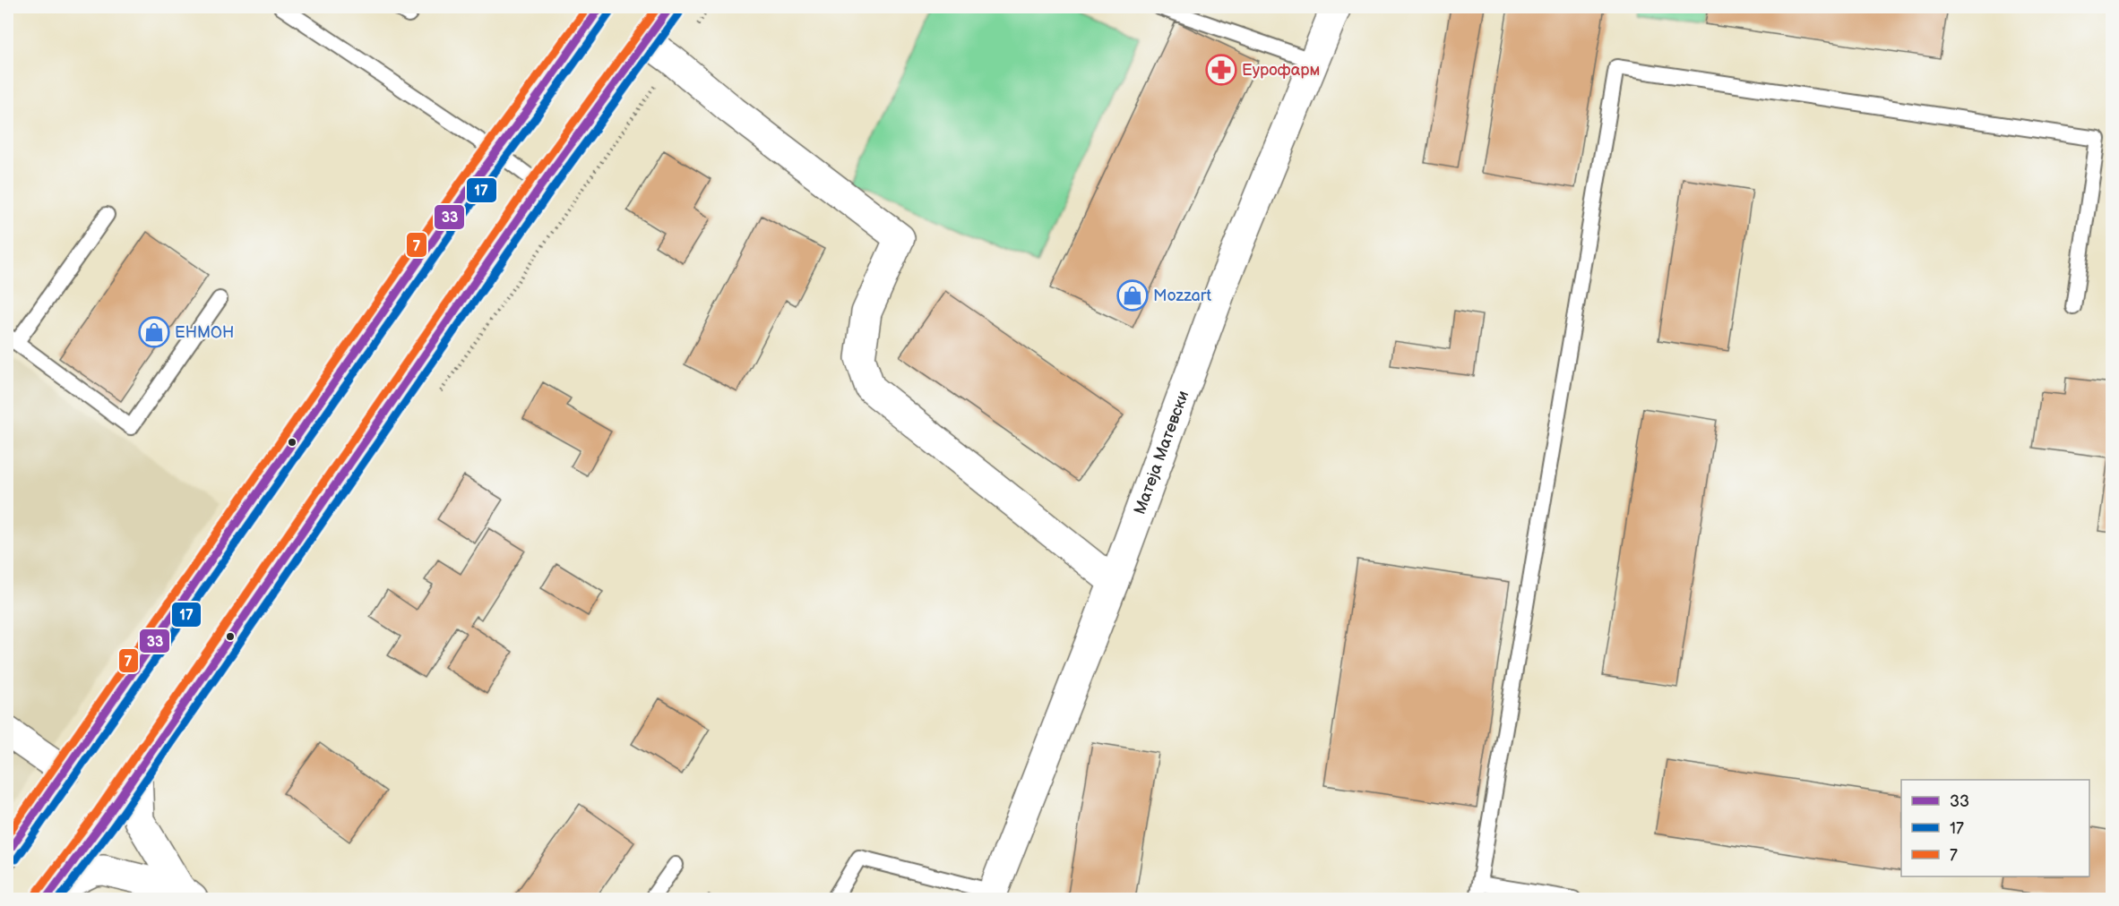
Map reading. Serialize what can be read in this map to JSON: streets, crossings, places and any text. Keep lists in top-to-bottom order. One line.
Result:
{"streets":{"street":["Матеја Матевски"]},"places":{"pharmacy":["Еурофарм"],"shop":["Mozzart","ЕНМОН"]},"lines":["transit line 33","transit line 7","transit line 17"],"legend":["33","17","7"]}
